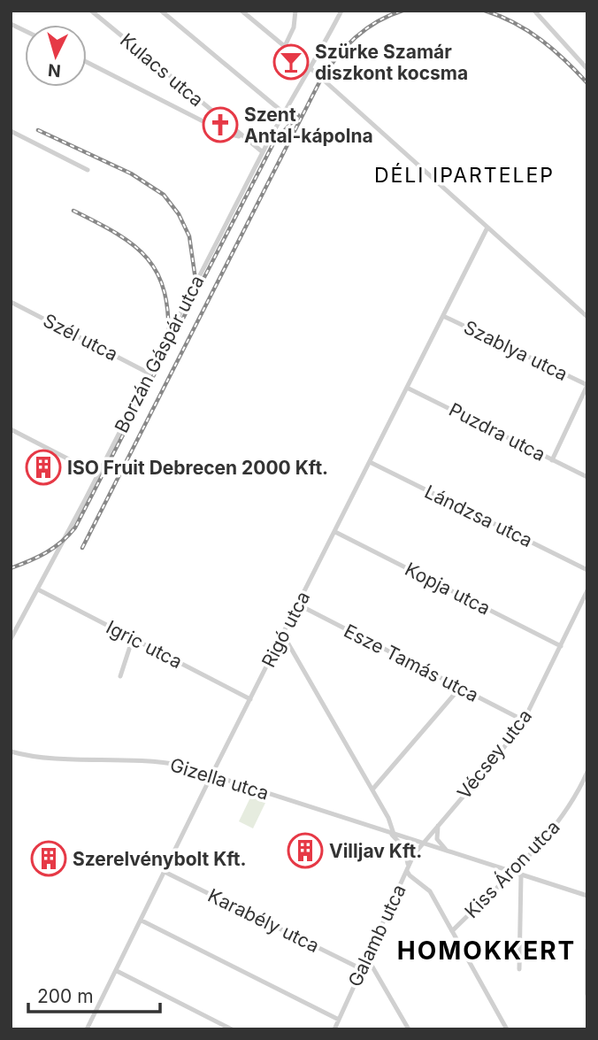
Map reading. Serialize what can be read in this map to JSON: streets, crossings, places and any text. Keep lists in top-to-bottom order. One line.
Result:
{"streets":{"street":["Kulacs utca","Szél utca","Szablya utca","Borzán Gáspár utca","Puzdra utca","Lándzsa utca","Kopja utca","Rigó utca","Igric utca","Esze Tamás utca","Vécsey utca","Gizella utca","Kiss Áron utca","Karabély utca","Galamb utca"]},"crossings":[["Kulacs utca","Borzán Gáspár utca"],["Szél utca","Borzán Gáspár utca"],["Szablya utca","Rigó utca"],["Borzán Gáspár utca","Igric utca"],["Puzdra utca","Rigó utca"],["Lándzsa utca","Rigó utca"],["Kopja utca","Rigó utca"],["Kopja utca","Vécsey utca"],["Rigó utca","Igric utca"],["Rigó utca","Esze Tamás utca"],["Rigó utca","Gizella utca"],["Rigó utca","Karabély utca"],["Esze Tamás utca","Vécsey utca"],["Vécsey utca","Gizella utca"],["Vécsey utca","Galamb utca"],["Gizella utca","Kiss Áron utca"],["Gizella utca","Galamb utca"],["Karabély utca","Galamb utca"]],"districts":["DÉLI IPARTELEP","HOMOKKERT"],"places":{"bar":["Szürke Szamár diszkont kocsma"],"church":["Szent Antal-kápolna"],"building":["ISO Fruit Debrecen 2000 Kft.","Villjav Kft.","Szerelvénybolt Kft."]},"scale_bar":"200 m","north":"bottom"}
